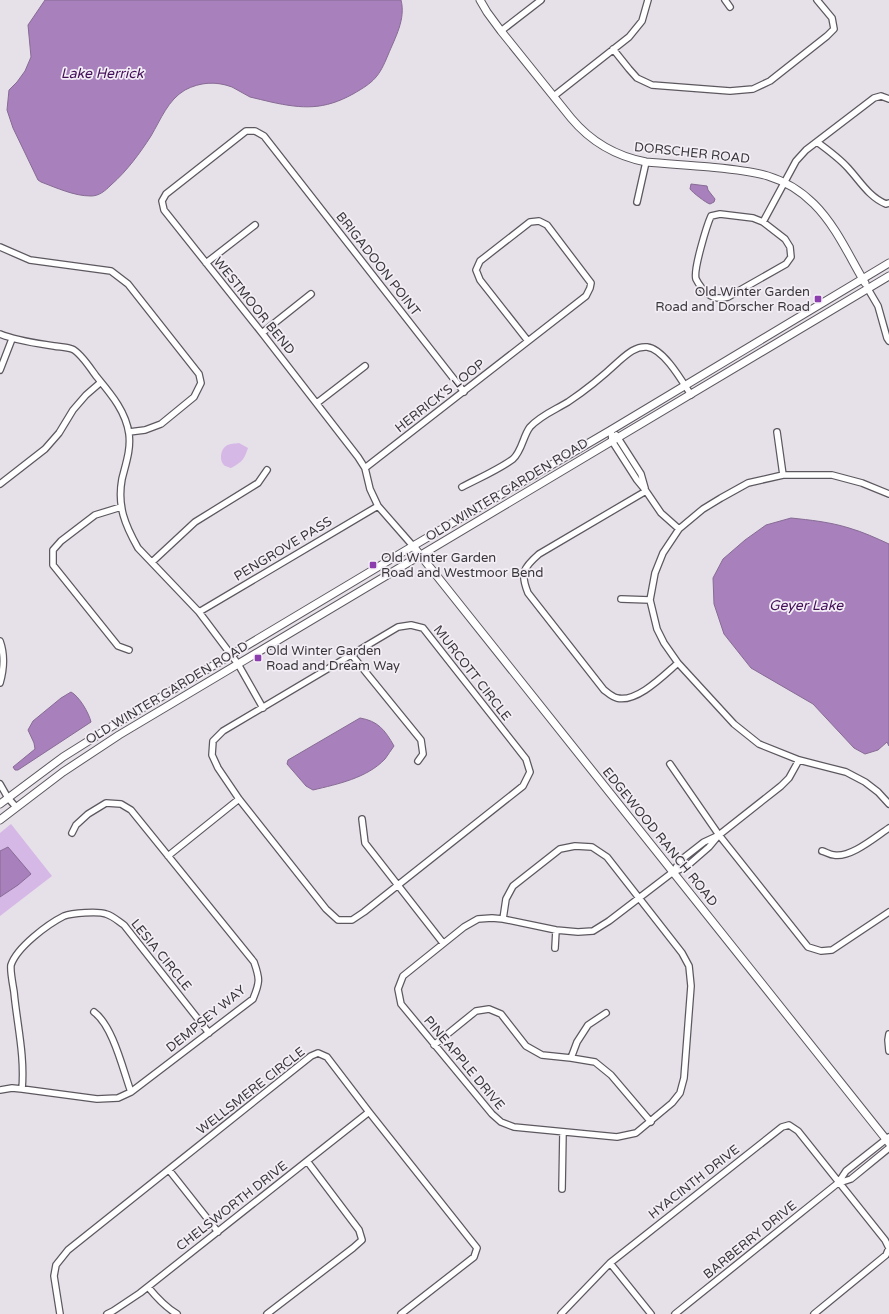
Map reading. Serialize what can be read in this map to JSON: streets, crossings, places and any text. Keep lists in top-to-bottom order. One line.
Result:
{"streets":{"main road":["DORSCHER ROAD","OLD WINTER GARDEN ROAD","EDGEWOOD RANCH ROAD"],"street":["BRIGADOON POINT","WESTMOOR BEND","HERRICK'S LOOP","PENGROVE PASS","MURCOTT CIRCLE","LESIA CIRCLE","DEMPSEY WAY","PINEAPPLE DRIVE","WELLSMERE CIRCLE","HYACINTH DRIVE","CHELSWORTH DRIVE","BARBERRY DRIVE"]},"crossings":[["DORSCHER ROAD","OLD WINTER GARDEN ROAD"],["BRIGADOON POINT","WESTMOOR BEND"],["BRIGADOON POINT","HERRICK'S LOOP"],["WESTMOOR BEND","HERRICK'S LOOP"],["WESTMOOR BEND","OLD WINTER GARDEN ROAD"],["WESTMOOR BEND","PENGROVE PASS"],["WESTMOOR BEND","EDGEWOOD RANCH ROAD"],["OLD WINTER GARDEN ROAD","EDGEWOOD RANCH ROAD"],["EDGEWOOD RANCH ROAD","PINEAPPLE DRIVE"],["EDGEWOOD RANCH ROAD","BARBERRY DRIVE"],["LESIA CIRCLE","DEMPSEY WAY"],["WELLSMERE CIRCLE","CHELSWORTH DRIVE"],["HYACINTH DRIVE","BARBERRY DRIVE"]],"water":["Lake Herrick","Geyer Lake"],"places":{"transit":["Old Winter Garden Road and Dorscher Road","Old Winter Garden Road and Westmoor Bend","Old Winter Garden Road and Dream Way"]}}
